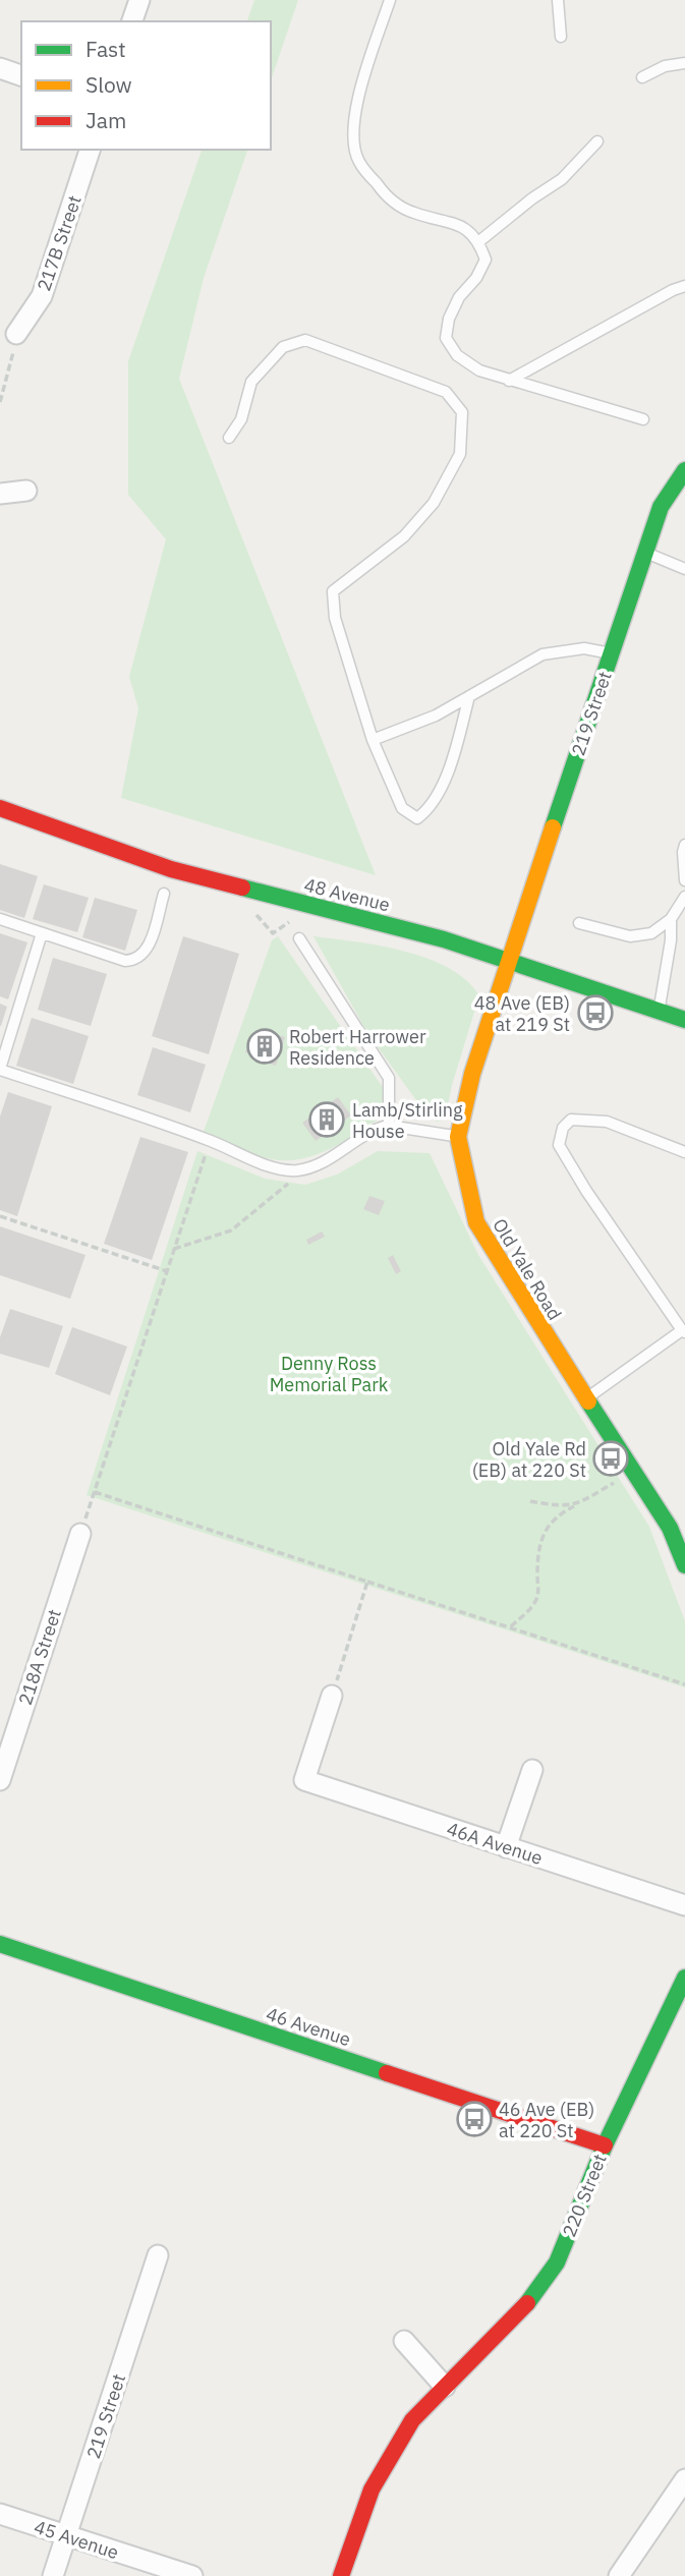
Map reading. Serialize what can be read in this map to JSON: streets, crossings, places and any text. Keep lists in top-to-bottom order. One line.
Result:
{"streets":{"street":["217B Street","219 Street","48 Avenue","Old Yale Road","218A Street","46A Avenue","46 Avenue","220 Street","45 Avenue"]},"crossings":[["219 Street","48 Avenue"],["219 Street","Old Yale Road"],["219 Street","45 Avenue"],["48 Avenue","Old Yale Road"],["46 Avenue","220 Street"]],"parks":["Denny Ross Memorial Park"],"places":{"bus stop":["48 Ave (EB) at 219 St","Old Yale Rd (EB) at 220 St","46 Ave (EB) at 220 St"],"building":["Robert Harrower Residence","Lamb/Stirling House"]},"legend":["Fast","Slow","Jam"]}
